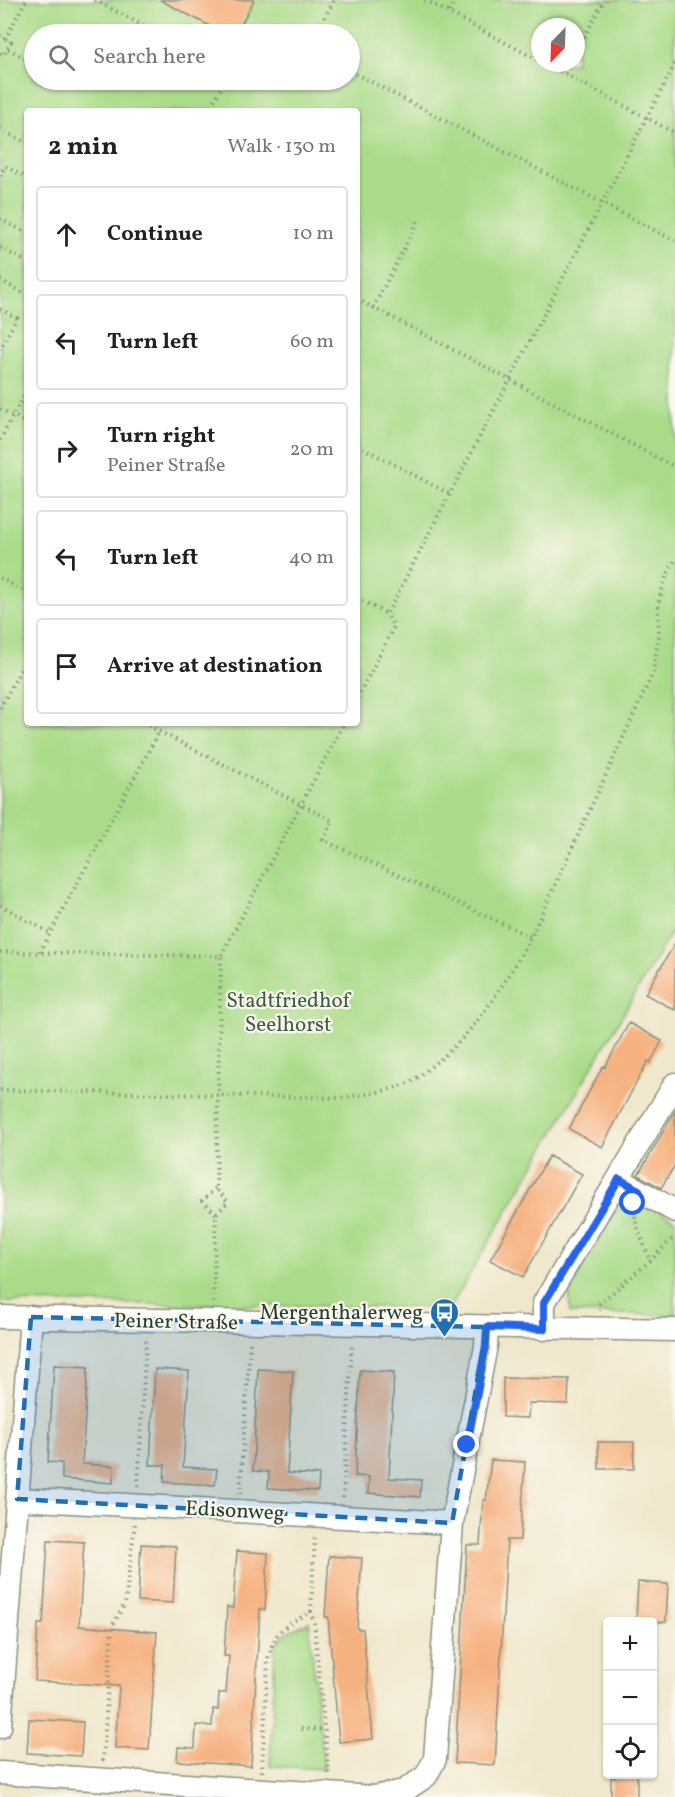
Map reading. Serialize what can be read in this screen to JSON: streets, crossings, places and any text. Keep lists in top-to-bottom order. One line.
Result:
{"streets":{"street":["Peiner Straße","Edisonweg"]},"parks":["Stadtfriedhof Seelhorst"],"places":{"bus stop":["Mergenthalerweg"]},"north":"bottom left","page":{"search":"Search here","heading":["2 min","Walk · 130 m"],"list":[["Continue","10 m"],["Turn left","60 m"],["Turn right","Peiner Straße","20 m"],["Turn left","40 m"],"Arrive at destination"],"map_buttons":["+","−"]}}
